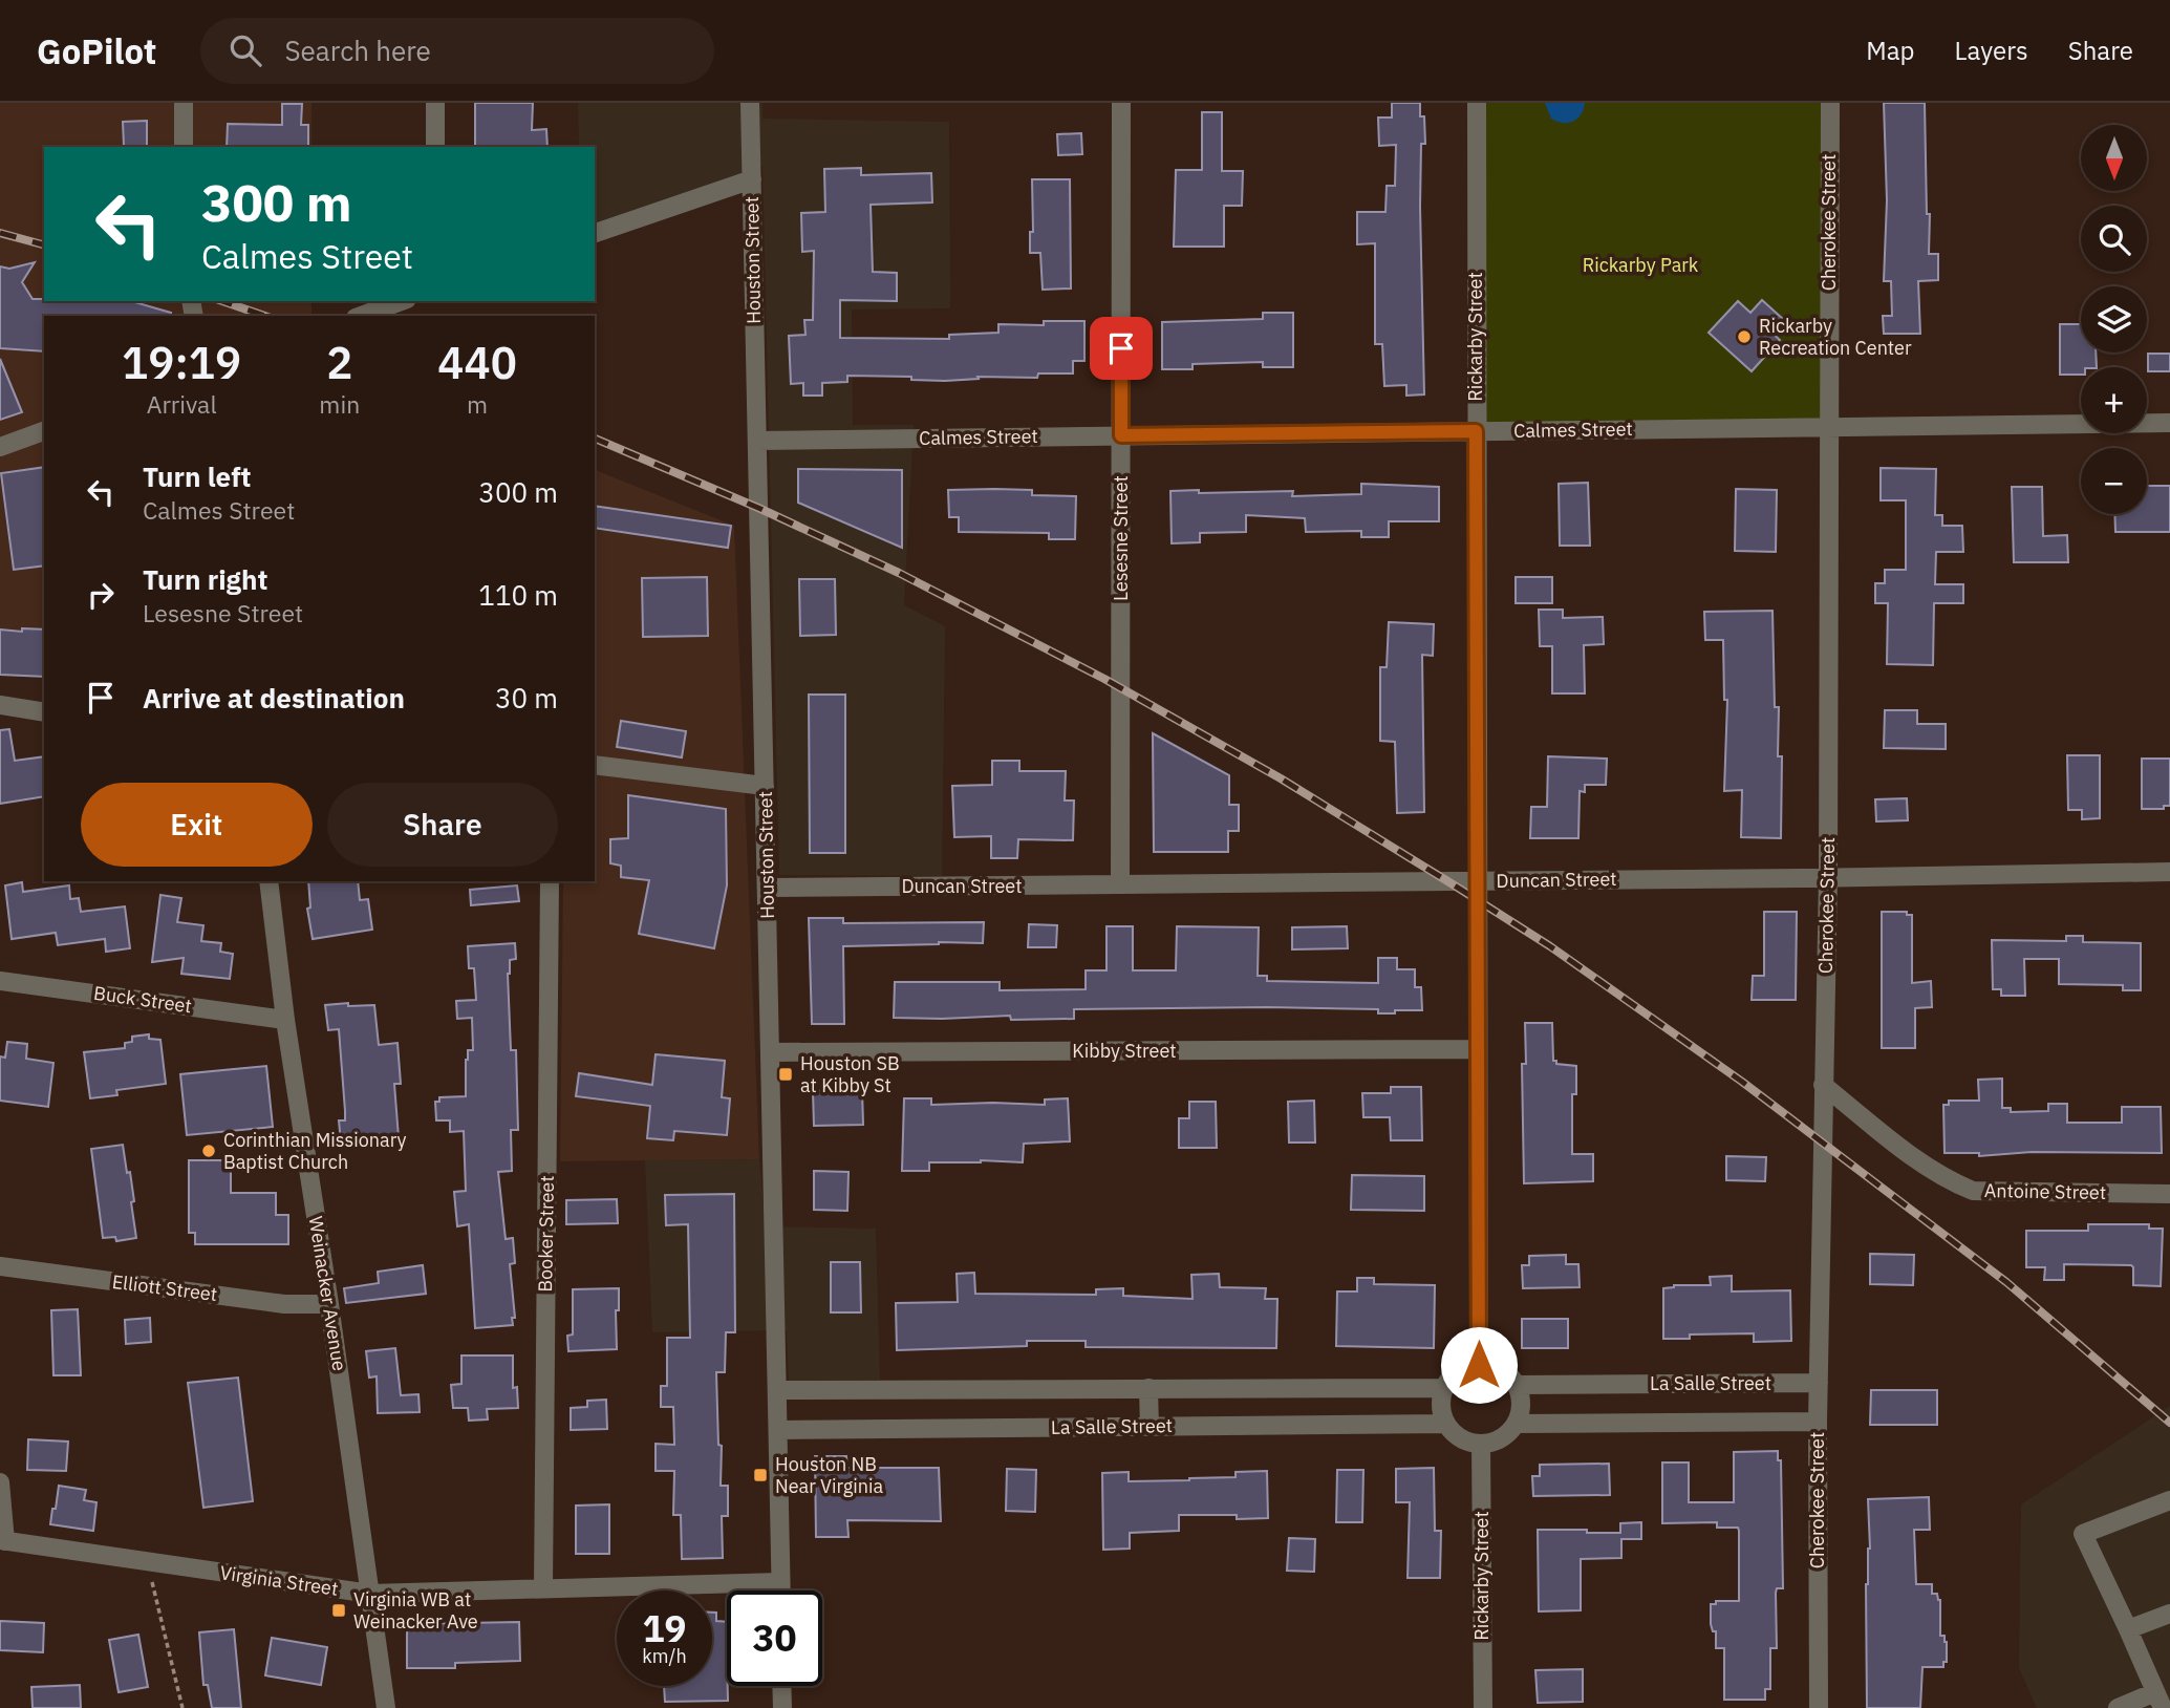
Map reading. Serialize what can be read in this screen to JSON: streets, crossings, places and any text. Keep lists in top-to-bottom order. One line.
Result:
{"streets":{"street":["Cherokee Street","Houston Street","Rickarby Street","Calmes Street","Lesesne Street","Duncan Street","Buck Street","Kibby Street","Antoine Street","Booker Street","Elliott Street","Weinacker Avenue","La Salle Street","Virginia Street"]},"crossings":[["Cherokee Street","Calmes Street"],["Cherokee Street","Duncan Street"],["Cherokee Street","Antoine Street"],["Cherokee Street","La Salle Street"],["Houston Street","Calmes Street"],["Houston Street","Duncan Street"],["Houston Street","Kibby Street"],["Houston Street","La Salle Street"],["Houston Street","Virginia Street"],["Rickarby Street","Calmes Street"],["Rickarby Street","Duncan Street"],["Rickarby Street","Kibby Street"],["Rickarby Street","La Salle Street"],["Calmes Street","Lesesne Street"],["Lesesne Street","Duncan Street"],["Buck Street","Weinacker Avenue"],["Booker Street","Virginia Street"],["Elliott Street","Weinacker Avenue"],["Weinacker Avenue","Virginia Street"]],"parks":["Rickarby Park"],"places":{"other":["Rickarby Recreation Center","Corinthian Missionary Baptist Church"],"transit":["Houston SB at Kibby St","Houston NB Near Virginia","Virginia WB at Weinacker Ave"]},"north":"bottom","page":{"header":"GoPilot","search":"Search here","nav":["Map","Layers","Share"],"map_buttons":["+","−"],"turn":["300 m","Calmes Street"],"eta":["19:19","Arrival","2","min","440","m"],"list":[{"name":"Turn left","note":"Calmes Street","value":"300 m"},{"name":"Turn right","note":"Lesesne Street","value":"110 m"},{"name":"Arrive at destination","value":"30 m"}],"buttons":["Exit","Share"],"speed":"19 km/h","limit":"30"}}
